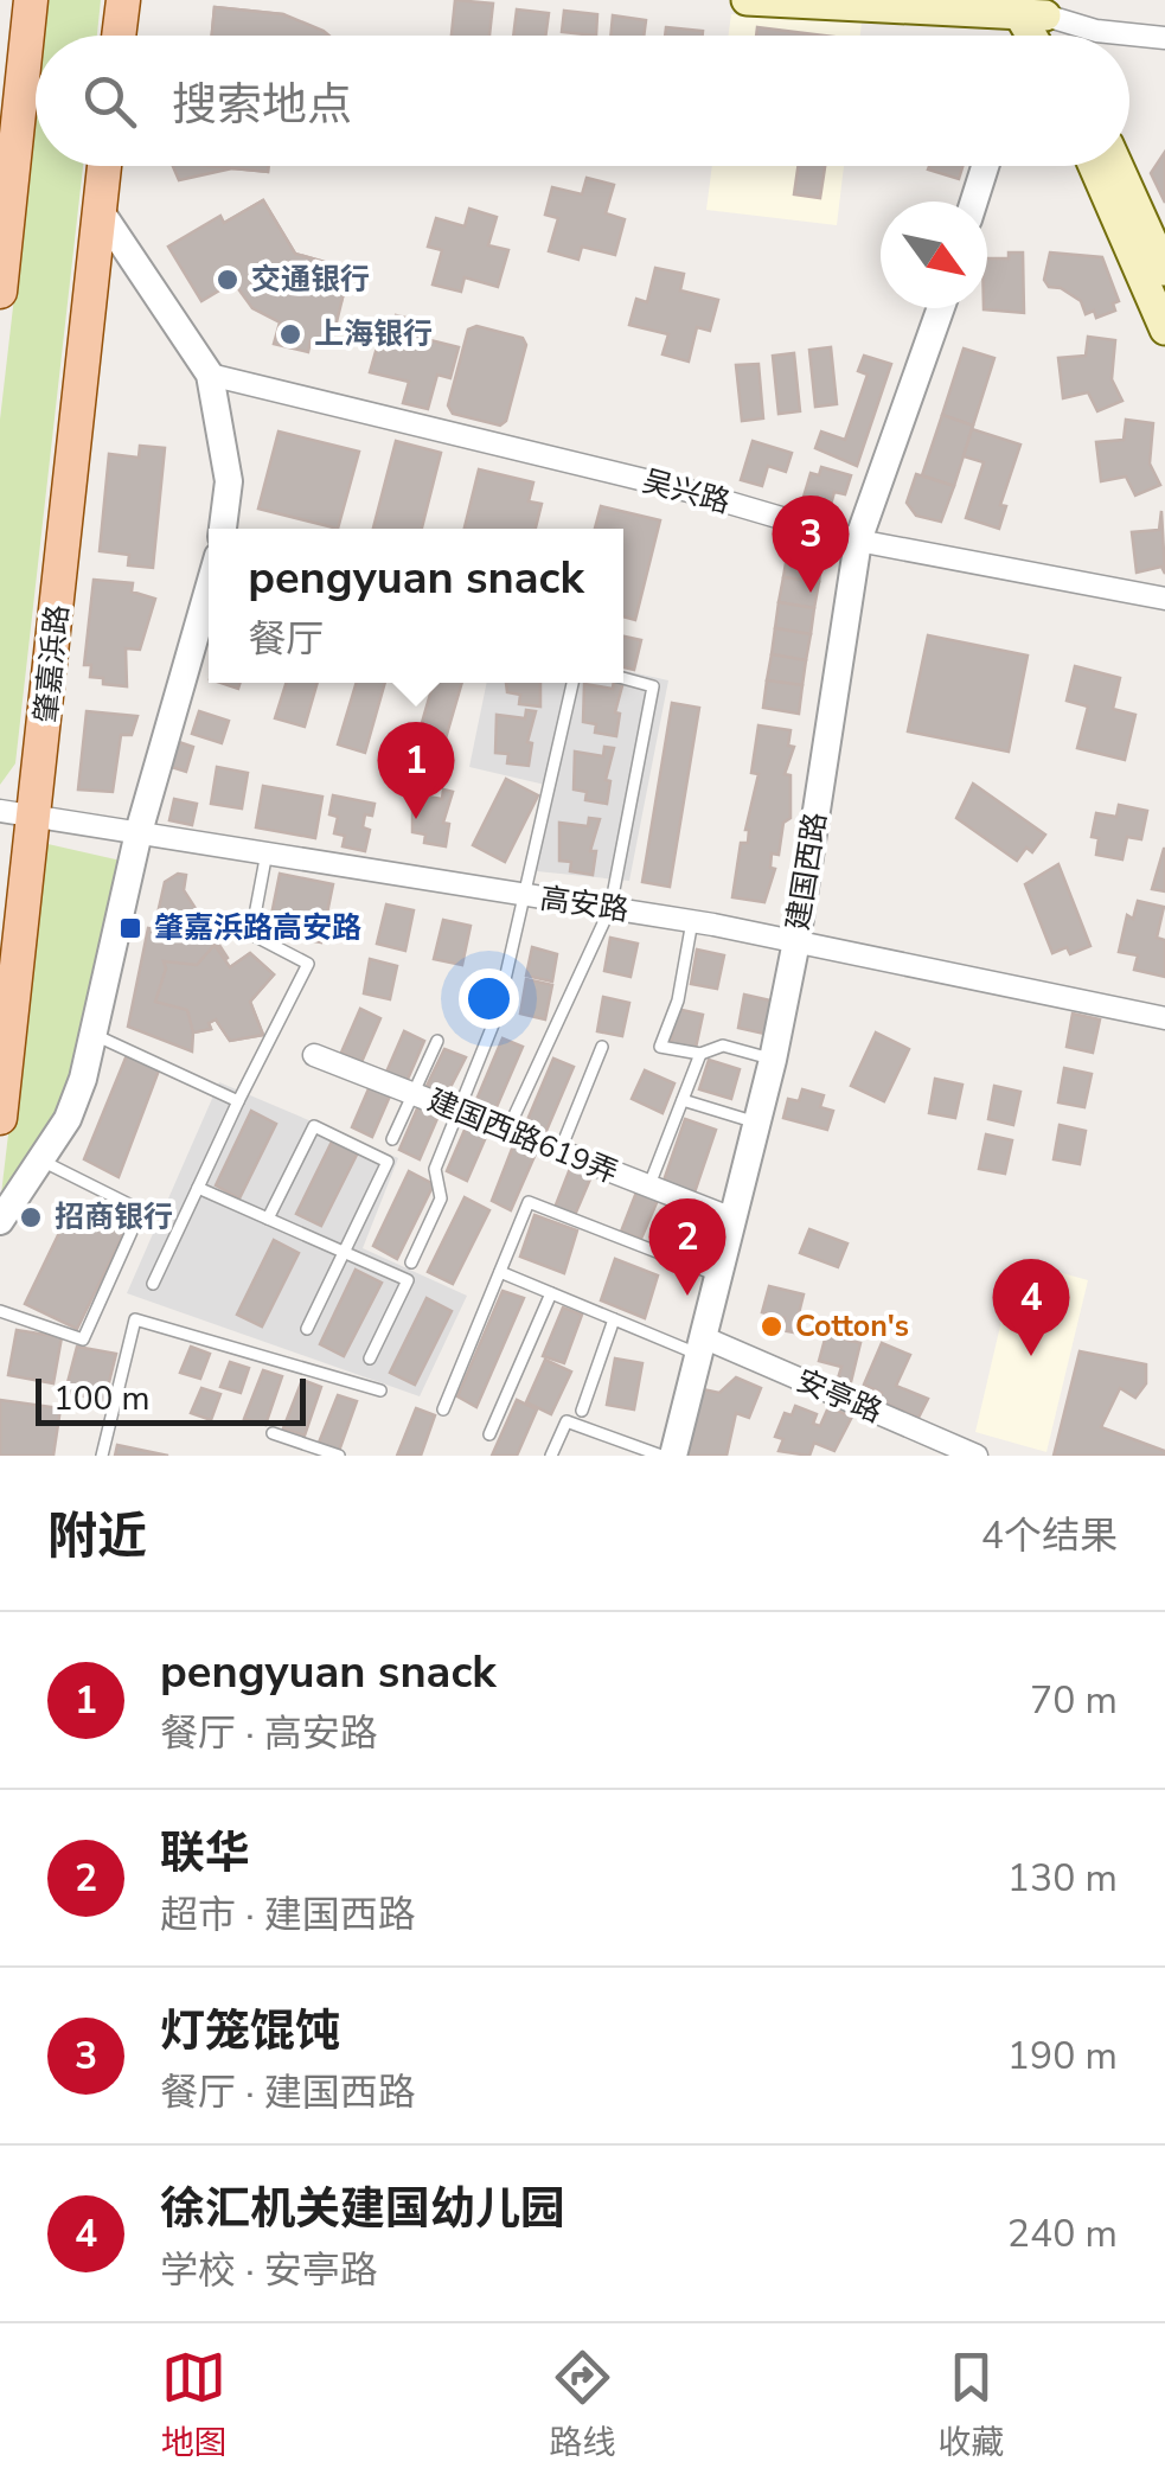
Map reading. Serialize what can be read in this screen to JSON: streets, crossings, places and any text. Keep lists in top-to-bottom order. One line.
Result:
{"streets":{"main road":["肇嘉浜路"],"street":["吴兴路","建国西路","高安路","建国西路619弄","安亭路"]},"crossings":[["吴兴路","建国西路"],["肇嘉浜路","高安路"],["建国西路","高安路"],["建国西路","建国西路619弄"],["建国西路","安亭路"]],"places":{"other":["交通银行","上海银行","招商银行","Cotton's"],"transit":["肇嘉浜路高安路"]},"scale_bar":"100 m","north":"bottom right","page":{"search":"搜索地点","pins":["3","1","2","4"],"popup":["pengyuan snack","餐厅"],"scale":"100 m","heading":["附近","4个结果"],"list":[{"mark":"1","name":"pengyuan snack","note":"餐厅 · 高安路","value":"70 m"},{"mark":"2","name":"联华","note":"超市 · 建国西路","value":"130 m"},{"mark":"3","name":"灯笼馄饨","note":"餐厅 · 建国西路","value":"190 m"},{"mark":"4","name":"徐汇机关建国幼儿园","note":"学校 · 安亭路","value":"240 m"}],"nav":["地图","路线","收藏"]}}
